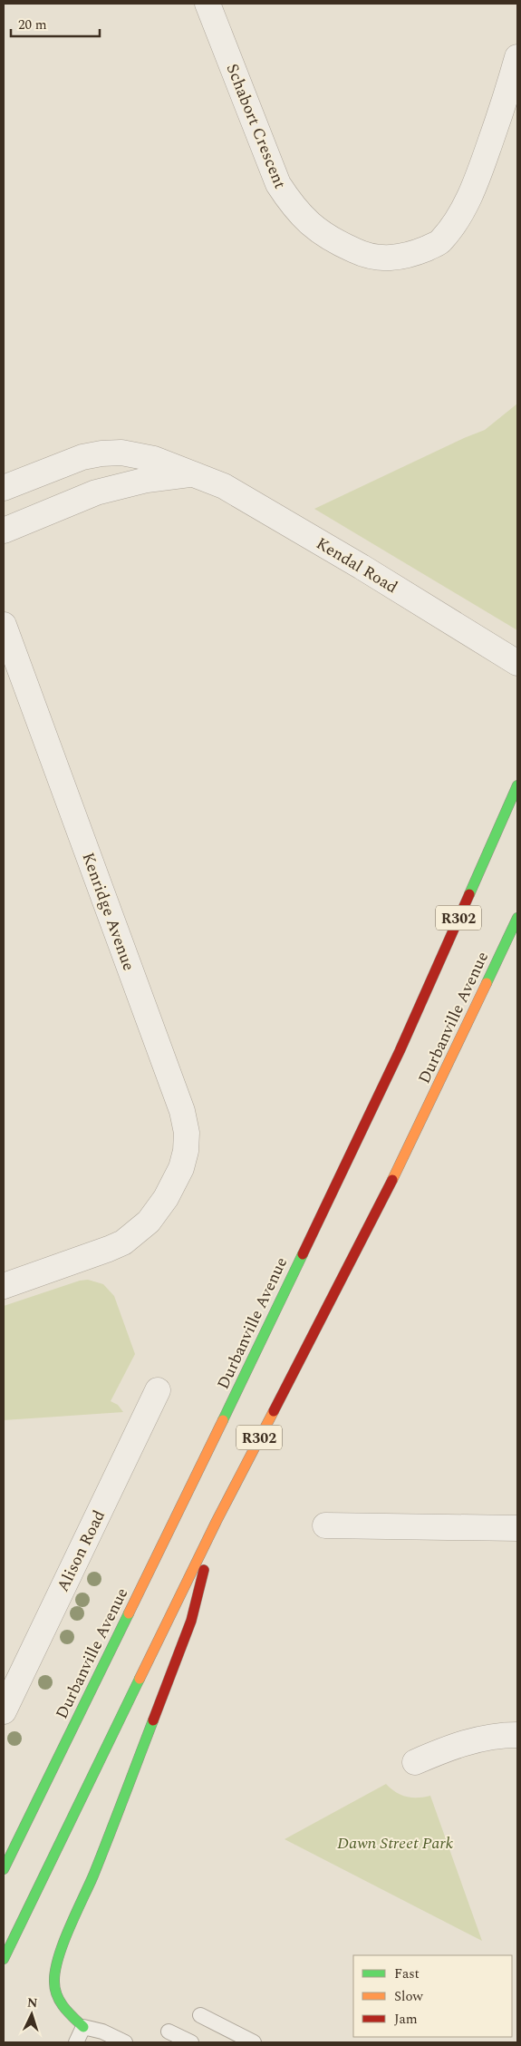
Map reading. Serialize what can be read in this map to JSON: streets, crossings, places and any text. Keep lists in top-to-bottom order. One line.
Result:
{"streets":{"main road":["R302","Durbanville Avenue"],"street":["Schabort Crescent","Kendal Road","Kenridge Avenue","Alison Road"]},"parks":["Dawn Street Park"],"legend":["Fast","Slow","Jam"],"scale_bar":"20 m","north":"top"}
